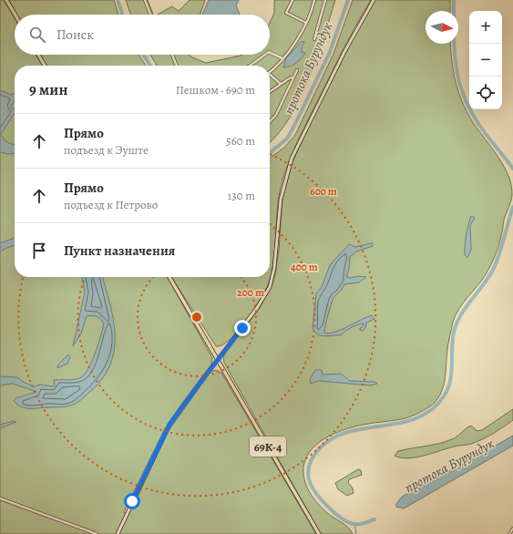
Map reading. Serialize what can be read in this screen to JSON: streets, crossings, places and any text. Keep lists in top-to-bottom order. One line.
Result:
{"streets":{"main road":["69К-4"]},"water":["протока Бурундук"],"north":"right","page":{"map_buttons":["+","−"],"search":"Поиск","heading":["9 мин","Пешком · 690 m"],"list":[["Прямо","подъезд к Эуште","560 m"],["Прямо","подъезд к Петрово","130 m"],"Пункт назначения"]},"rings":["600 m","400 m","200 m"]}
